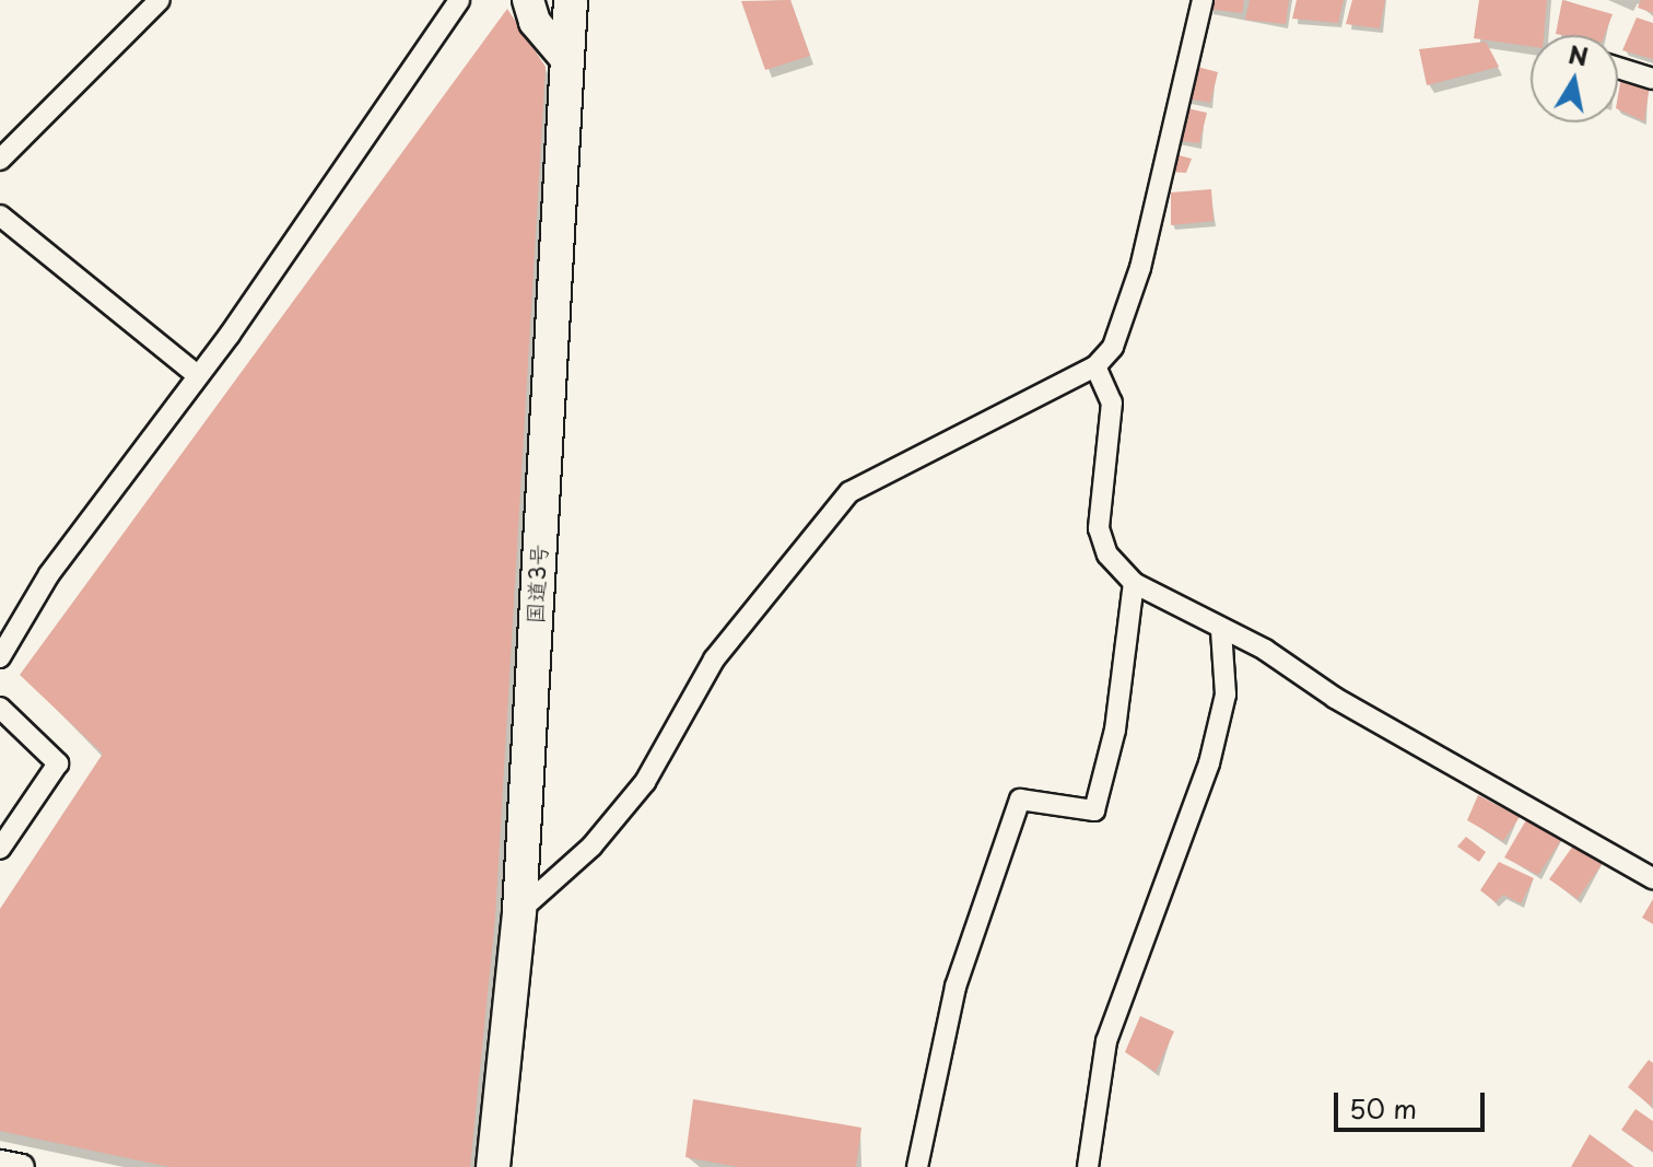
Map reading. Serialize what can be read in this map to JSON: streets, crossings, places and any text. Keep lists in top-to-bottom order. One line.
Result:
{"streets":{"highway":["国道3号"]},"scale_bar":"50 m","north":"top"}
